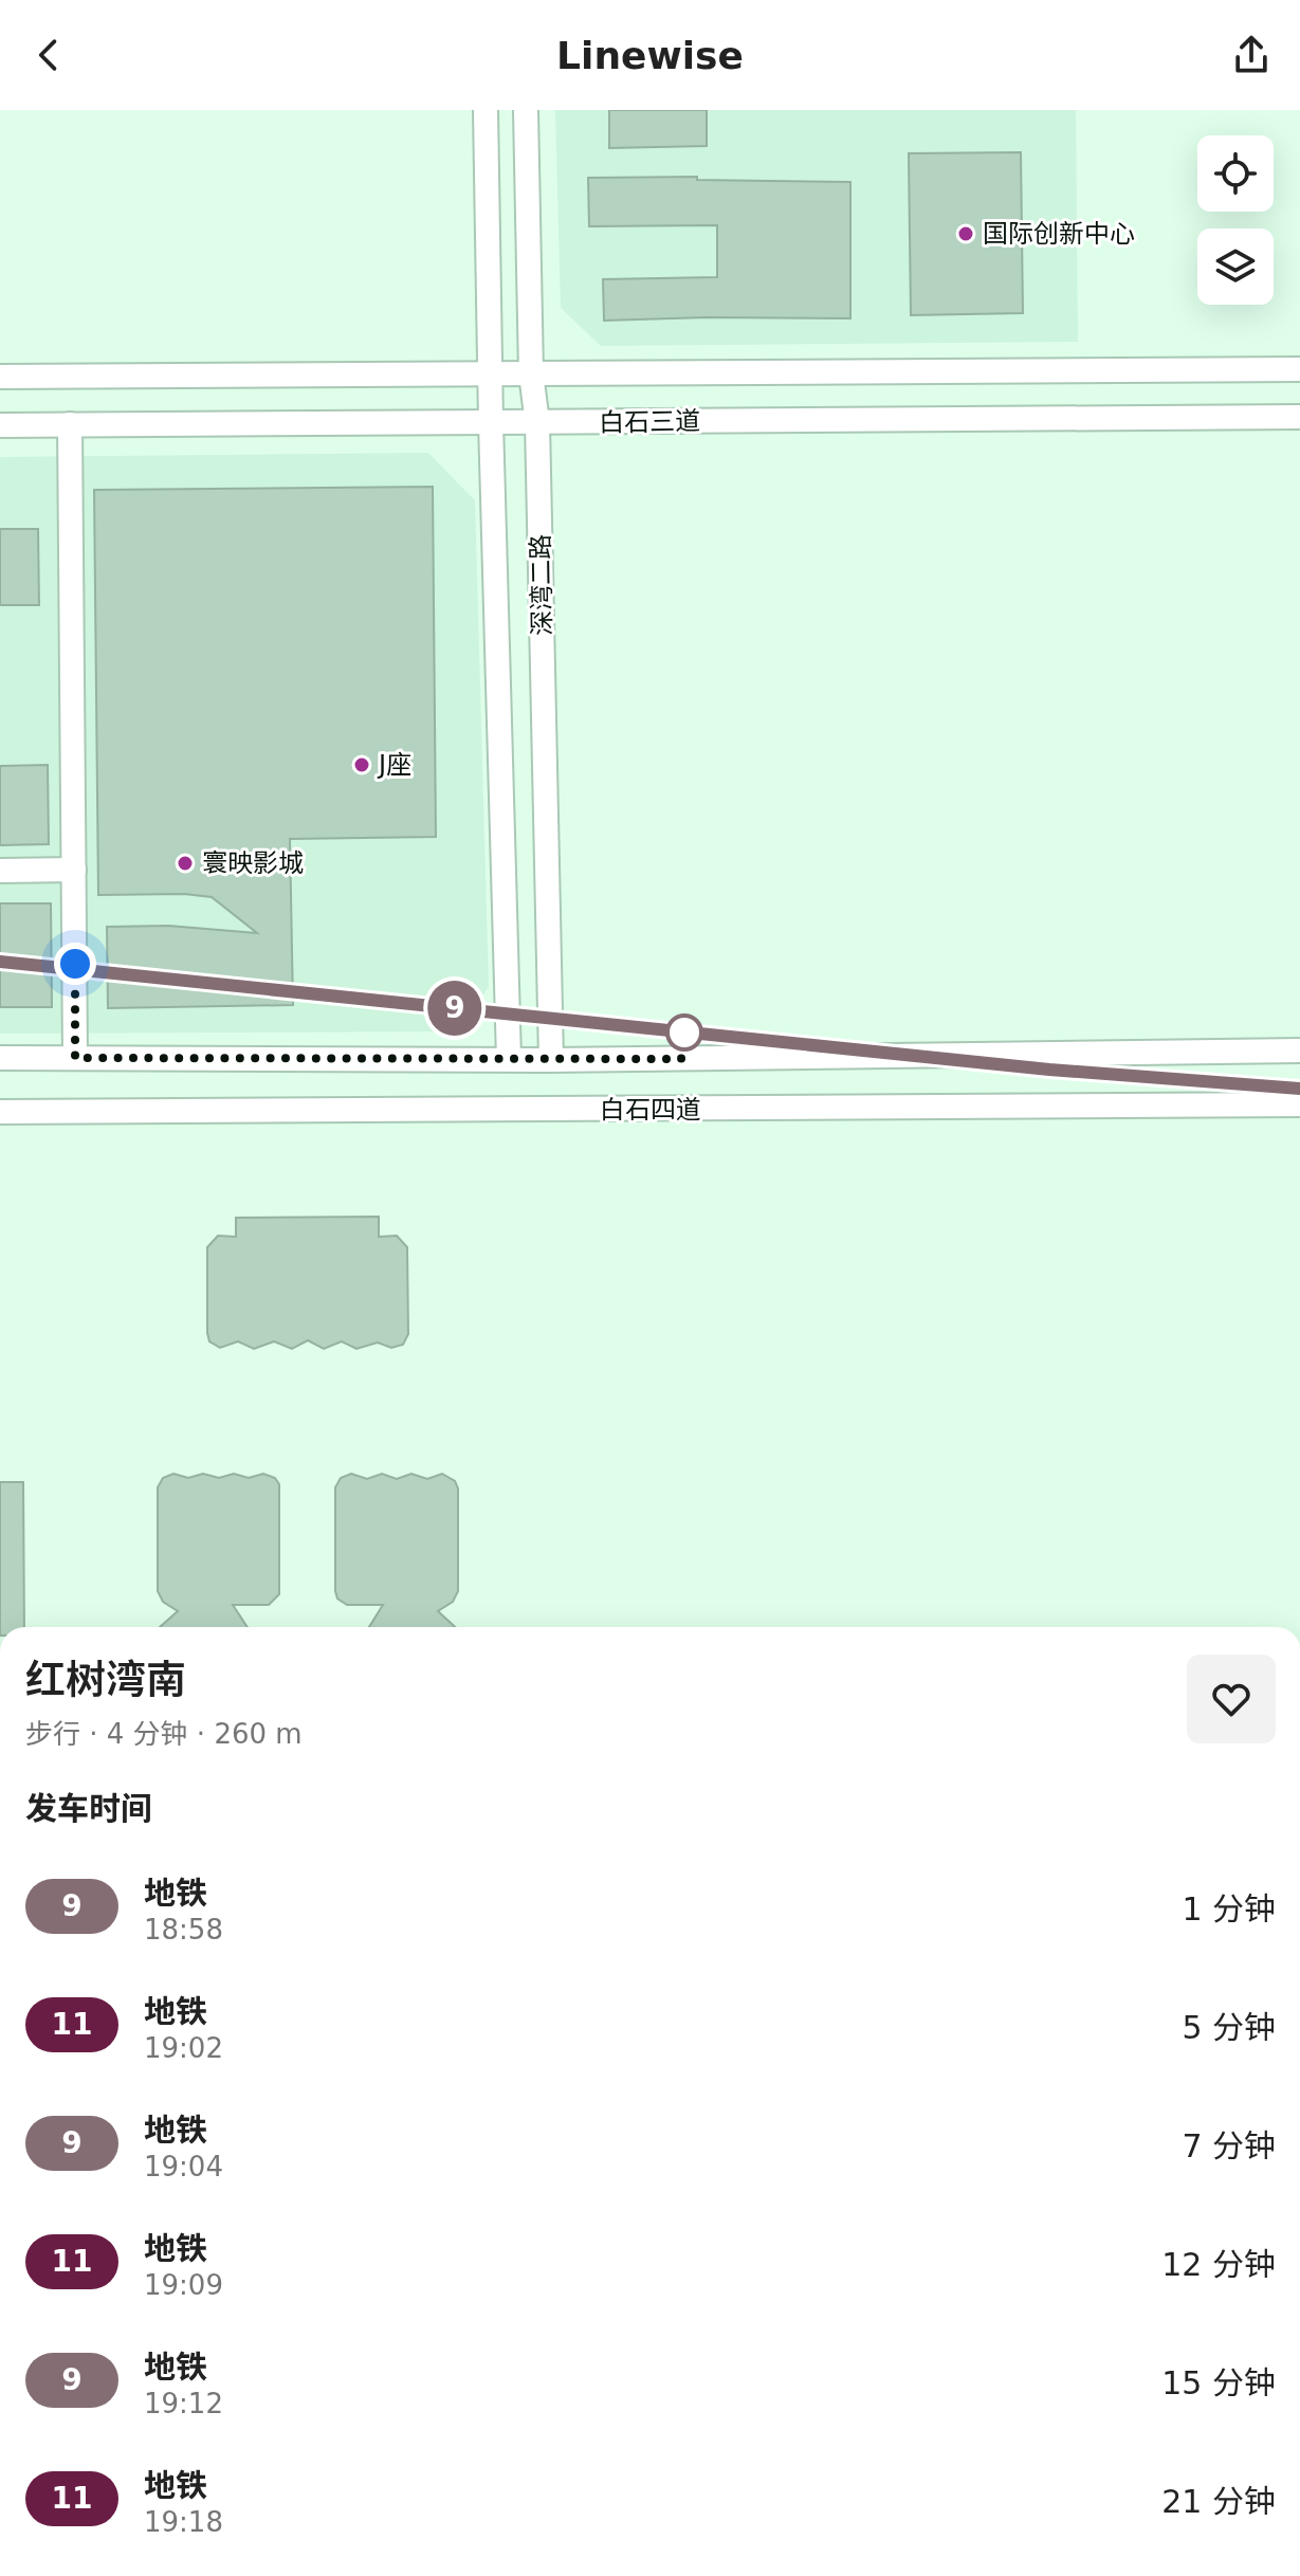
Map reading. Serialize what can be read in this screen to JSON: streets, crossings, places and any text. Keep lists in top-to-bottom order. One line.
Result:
{"streets":{"street":["白石三道","深湾二路","白石四道"]},"crossings":[["白石三道","深湾二路"],["深湾二路","白石四道"]],"places":["国际创新中心","J座","寰映影城"],"lines":["metro line 9"],"page":{"header":"Linewise","on_map":"9","heading":[["红树湾南","步行 · 4 分钟 · 260 m"],"发车时间"],"list":[{"mark":"9","name":"地铁","note":"18:58","value":"1 分钟"},{"mark":"11","name":"地铁","note":"19:02","value":"5 分钟"},{"mark":"9","name":"地铁","note":"19:04","value":"7 分钟"},{"mark":"11","name":"地铁","note":"19:09","value":"12 分钟"},{"mark":"9","name":"地铁","note":"19:12","value":"15 分钟"},{"mark":"11","name":"地铁","note":"19:18","value":"21 分钟"}]}}
